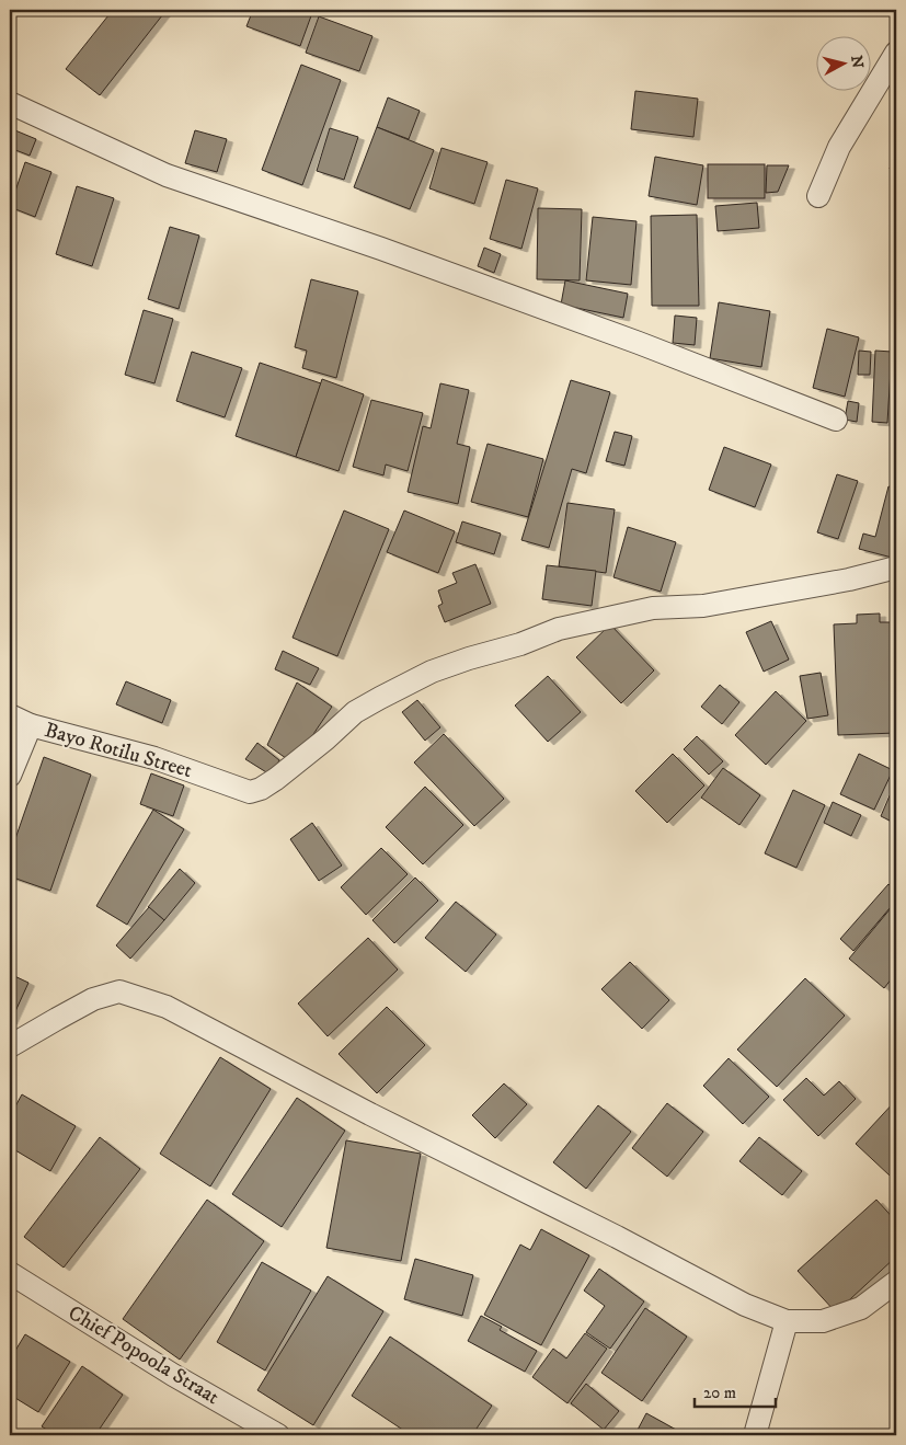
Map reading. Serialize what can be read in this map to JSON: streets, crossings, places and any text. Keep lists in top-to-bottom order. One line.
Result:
{"streets":{"street":["Bayo Rotilu Street","Chief Popoola Straat"]},"scale_bar":"20 m","north":"right"}
